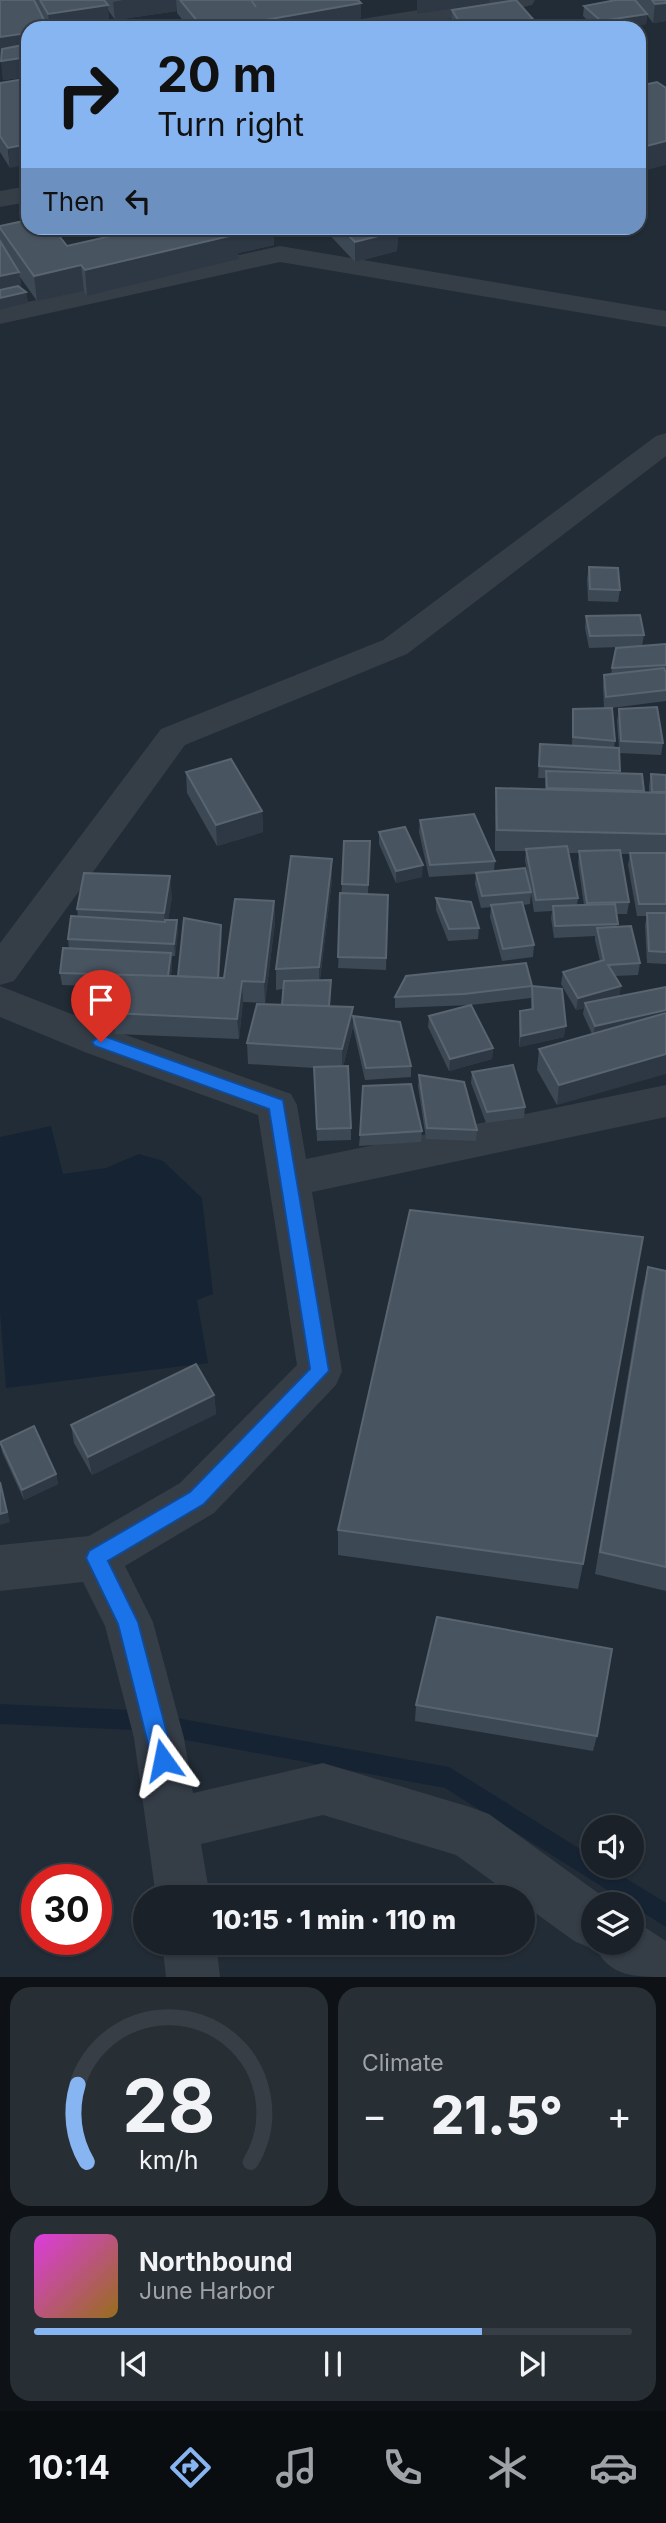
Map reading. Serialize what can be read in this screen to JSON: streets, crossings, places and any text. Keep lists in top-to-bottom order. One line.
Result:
{"page":{"turn":["20 m","Turn right"],"then":"Then","limit":"30","trip":"10:15 · 1 min · 110 m","tile":"Climate","heat":["−","21.5°","+"],"song":["Northbound","June Harbor"],"tabs":"10:14","gauge":["28","km/h"]}}
